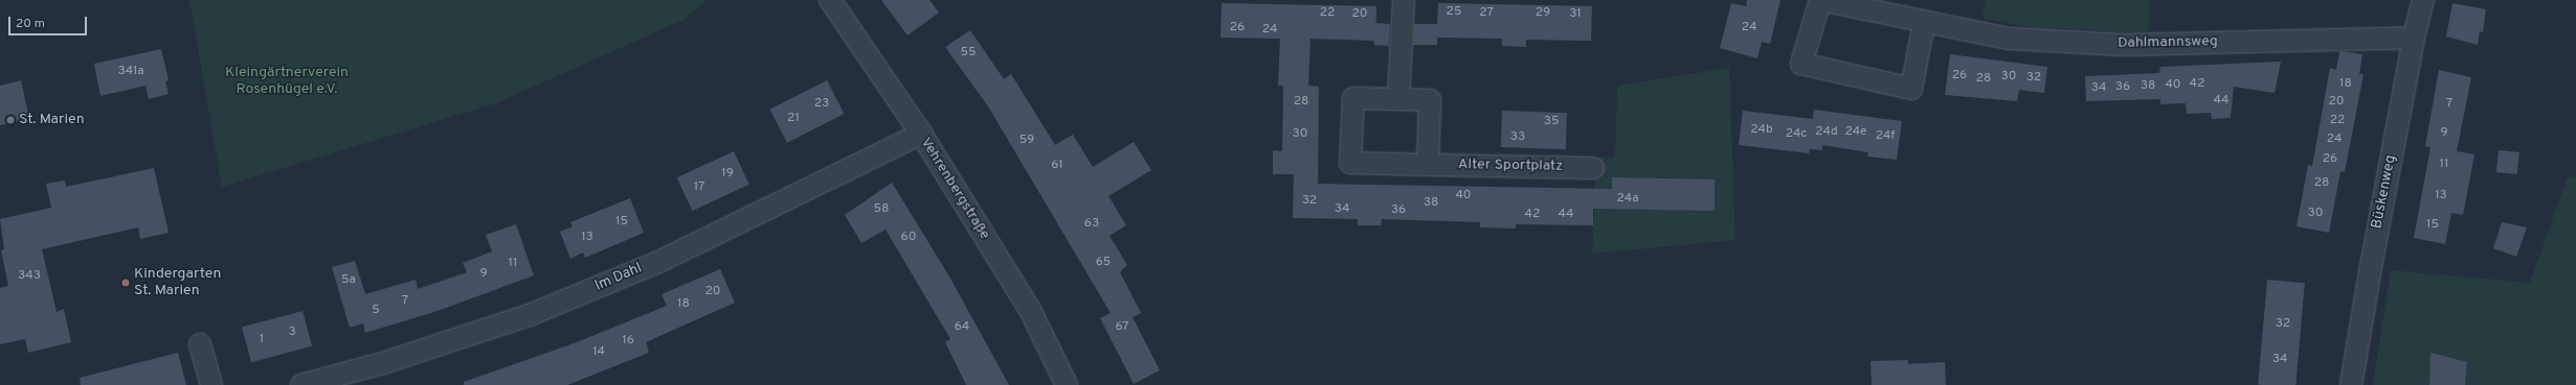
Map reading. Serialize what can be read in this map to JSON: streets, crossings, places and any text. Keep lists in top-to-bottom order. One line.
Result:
{"streets":{"street":["Dahlmannsweg","Alter Sportplatz","Vehrenbergstraße","Büskenweg","Im Dahl"]},"crossings":[["Dahlmannsweg","Büskenweg"],["Vehrenbergstraße","Im Dahl"]],"parks":["Kleingärtnerverein Rosenhügel e.V."],"places":["St. Marien","Kindergarten St. Marien"],"house_numbers":["25","22","27","29","20","31","26","24","24","55","341a","26","30","32","28","42","18","40","38","36","34","44","28","20","23","7","21","22","35","24b","24d","24e","9","30","24c","24f","33","24","59","26","11","61","19","28","17","40","13","24a","32","38","58","34","36","30","42","44","15","63","15","13","60","65","11","9","343","5a","20","7","18","5","32","64","67","3","1","16","14","34"],"scale_bar":"20 m"}
